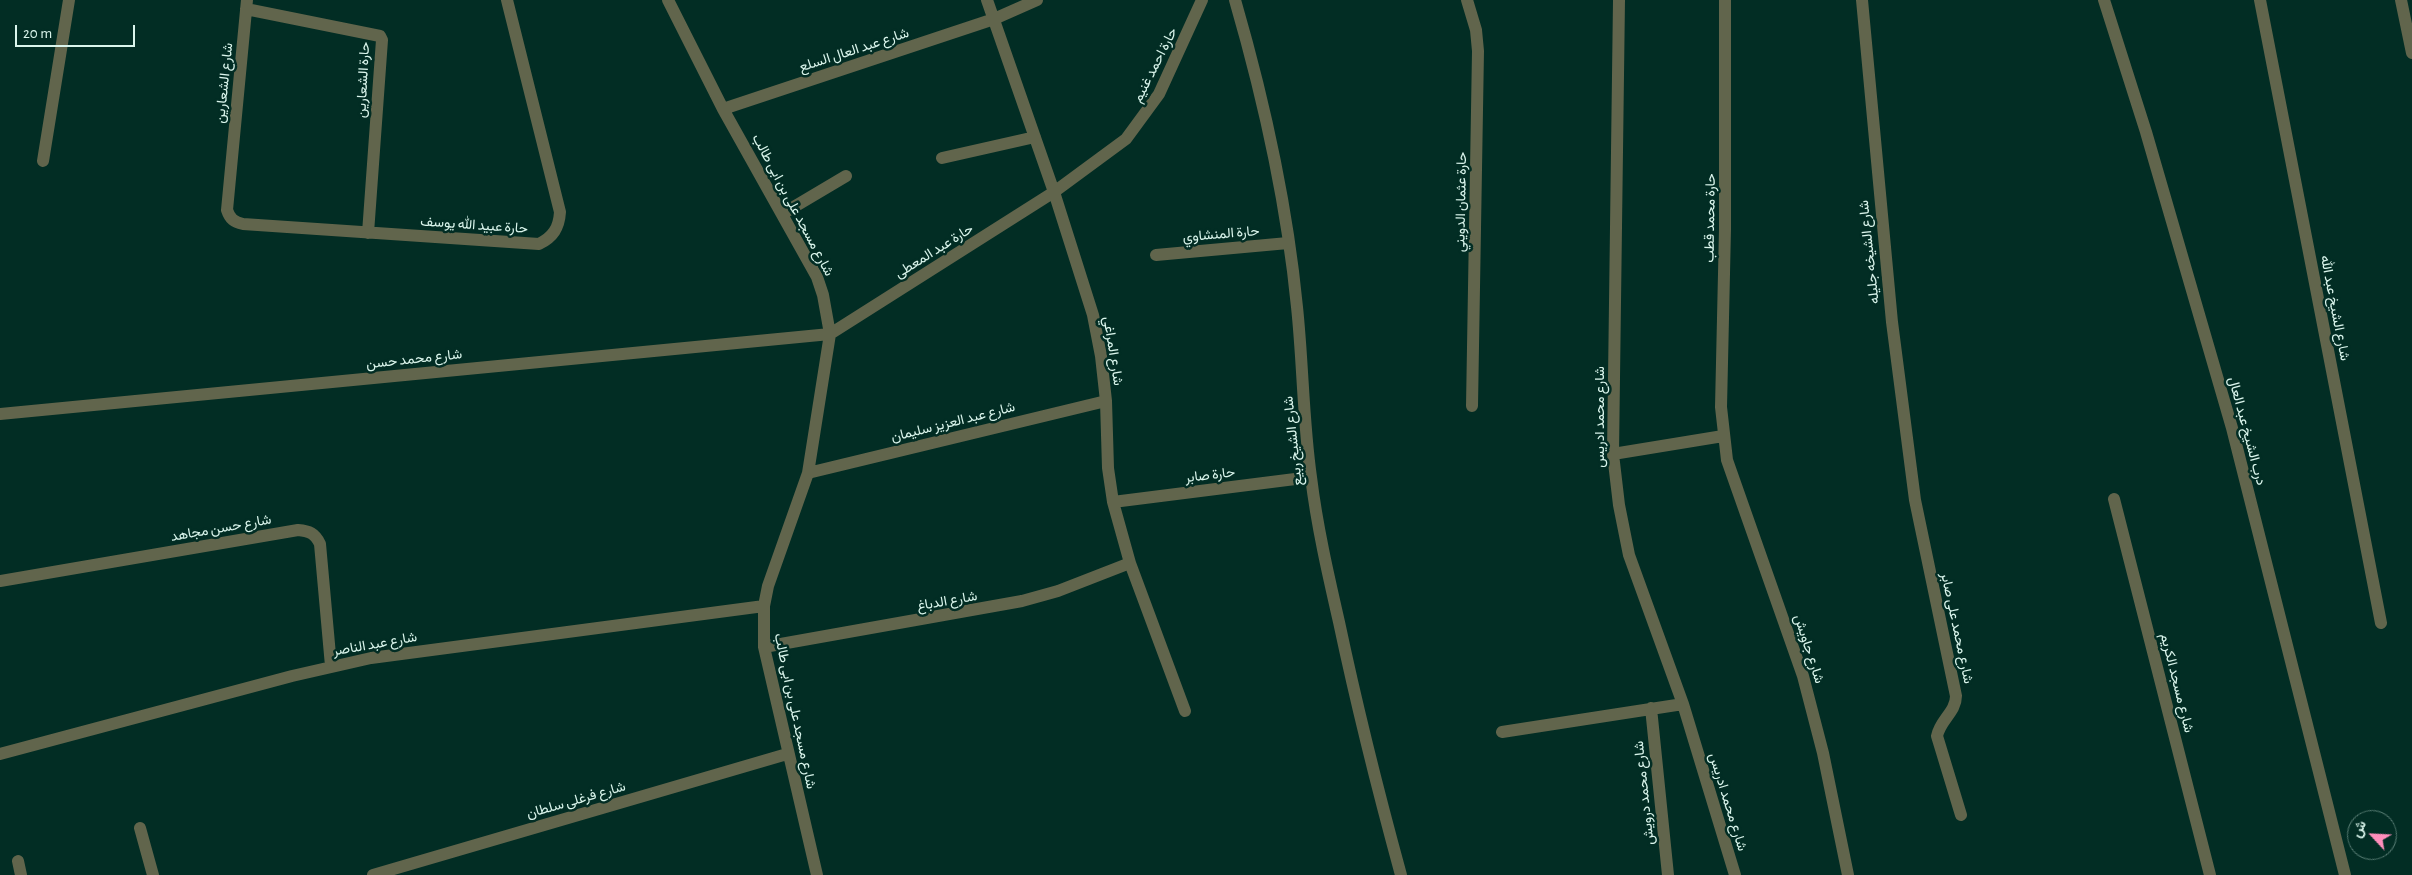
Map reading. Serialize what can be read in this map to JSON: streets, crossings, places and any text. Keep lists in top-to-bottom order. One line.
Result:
{"streets":{"street":["شارع عبد العال السلع","حارة احمد غنيم","حارة الشعارين","شارع الشعارين","حارة عثمان الدويني","شارع مسجد على بن ابى طالب","حارة محمد قطب","حارة عبيد الله يوسف","حارة المنشاوي","حارة عبد المعطى","شارع الشيخه جليله","شارع الشيخ عبد الله","شارع المراغي","شارع محمد حسن","شارع محمد ادريس","شارع عبد العزيز سليمان","درب الشيخ عبد العال","شارع الشيخ ربيع","حارة صابر","شارع حسن مجاهد","شارع الدباغ","شارع محمد على صابر","شارع عبد الناصر","شارع جاويش","شارع مسجد الكريم","شارع محمد درويش","شارع فرغلى سلطان"]},"crossings":[["شارع عبد العال السلع","شارع مسجد على بن ابى طالب"],["شارع عبد العال السلع","شارع المراغي"],["حارة احمد غنيم","حارة عبد المعطى"],["حارة احمد غنيم","شارع المراغي"],["حارة الشعارين","شارع الشعارين"],["حارة الشعارين","حارة عبيد الله يوسف"],["شارع الشعارين","حارة عبيد الله يوسف"],["شارع مسجد على بن ابى طالب","حارة عبد المعطى"],["شارع مسجد على بن ابى طالب","شارع محمد حسن"],["شارع مسجد على بن ابى طالب","شارع عبد العزيز سليمان"],["شارع مسجد على بن ابى طالب","شارع الدباغ"],["شارع مسجد على بن ابى طالب","شارع عبد الناصر"],["شارع مسجد على بن ابى طالب","شارع فرغلى سلطان"],["حارة محمد قطب","شارع جاويش"],["حارة المنشاوي","شارع الشيخ ربيع"],["حارة عبد المعطى","شارع المراغي"],["حارة عبد المعطى","شارع محمد حسن"],["شارع الشيخه جليله","شارع محمد على صابر"],["شارع المراغي","شارع عبد العزيز سليمان"],["شارع المراغي","حارة صابر"],["شارع المراغي","شارع الدباغ"],["شارع الشيخ ربيع","حارة صابر"],["شارع حسن مجاهد","شارع عبد الناصر"]],"scale_bar":"20 m","north":"top left"}
